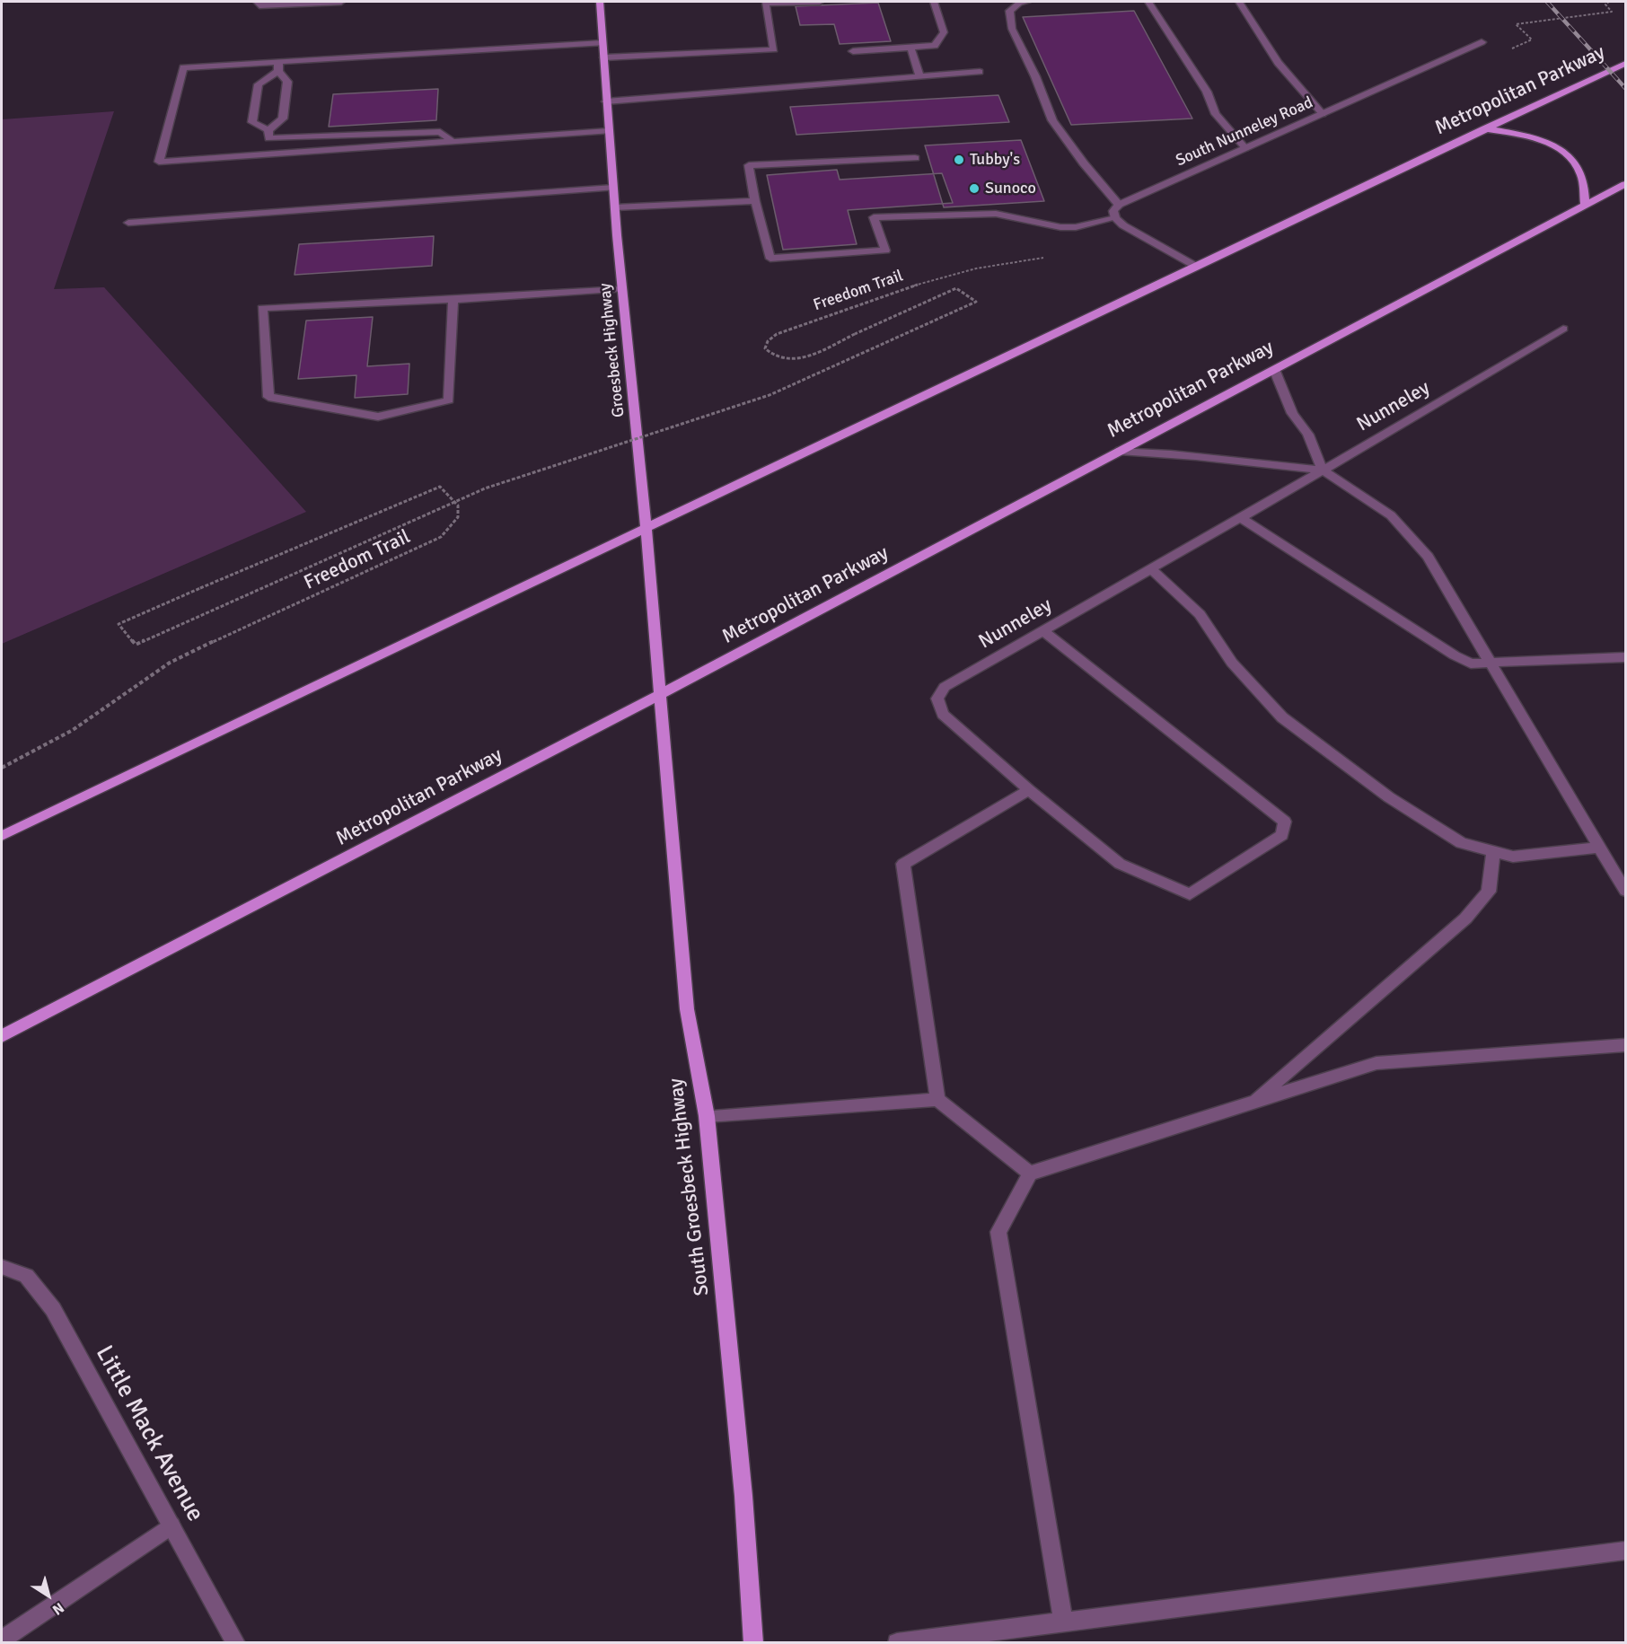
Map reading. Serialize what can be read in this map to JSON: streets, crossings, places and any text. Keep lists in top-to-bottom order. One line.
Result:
{"streets":{"main road":["Metropolitan Parkway","Groesbeck Highway","South Groesbeck Highway"],"street":["South Nunneley Road","Nunneley","Little Mack Avenue"],"path":["Freedom Trail"]},"crossings":[["Metropolitan Parkway","Groesbeck Highway"],["Metropolitan Parkway","South Groesbeck Highway"],["Groesbeck Highway","South Groesbeck Highway"]],"places":["Tubby's","Sunoco"],"north":"bottom right"}
